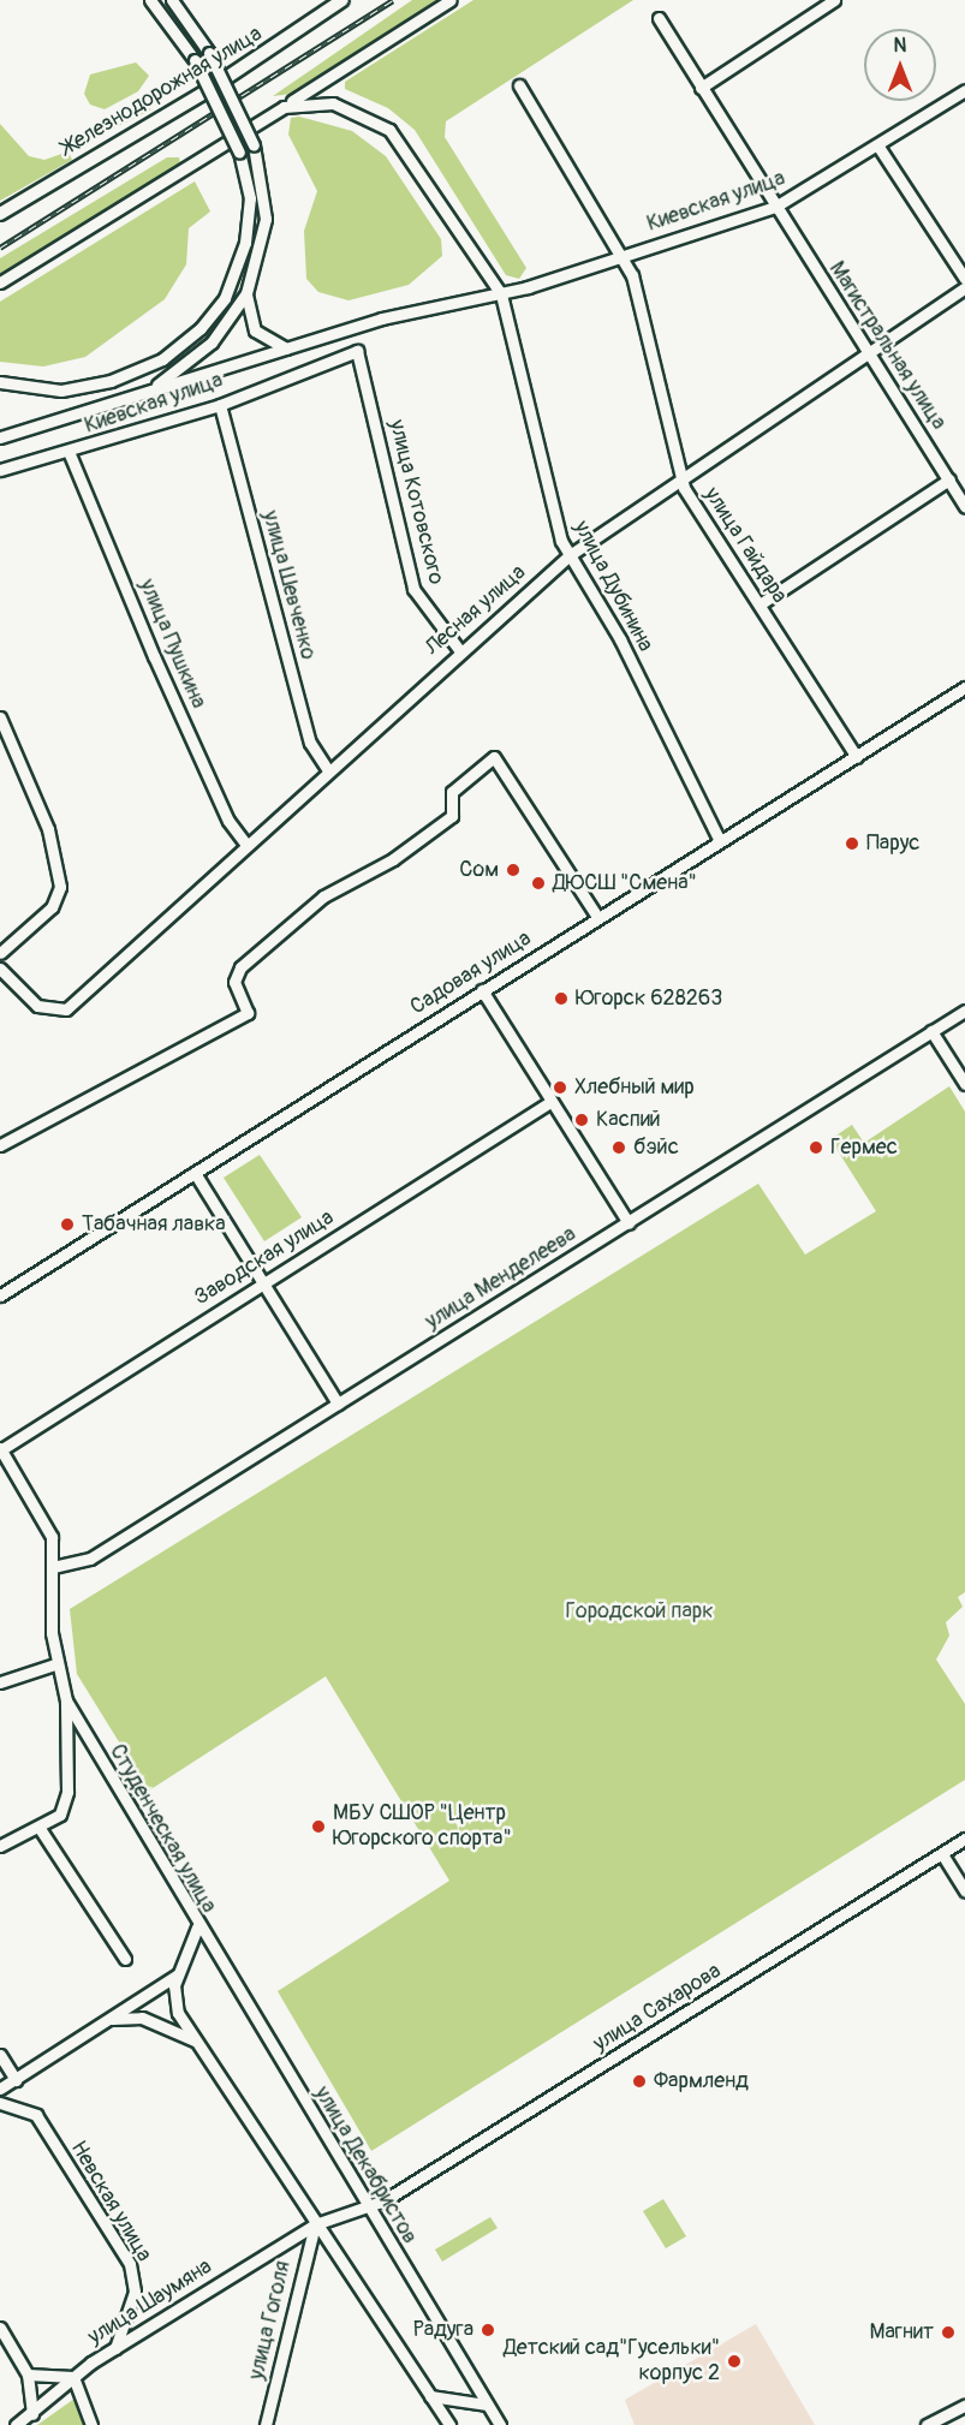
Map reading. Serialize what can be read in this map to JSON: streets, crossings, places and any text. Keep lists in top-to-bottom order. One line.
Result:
{"streets":{"main road":["Железнодорожная улица"],"street":["Киевская улица","Магистральная улица","улица Котовского","улица Гайдара","улица Шевченко","улица Дубинина","Лесная улица","улица Пушкина","Садовая улица","Заводская улица","улица Менделеева","Студенческая улица","улица Сахарова","улица Декабристов","Невская улица","улица Шаумяна","улица Гоголя"]},"crossings":[["Киевская улица","Магистральная улица"],["Киевская улица","улица Котовского"],["Киевская улица","улица Гайдара"],["Киевская улица","улица Шевченко"],["Киевская улица","улица Дубинина"],["Киевская улица","улица Пушкина"],["Магистральная улица","Лесная улица"],["улица Котовского","Лесная улица"],["улица Гайдара","Лесная улица"],["улица Гайдара","Садовая улица"],["улица Шевченко","Лесная улица"],["улица Дубинина","Лесная улица"],["улица Дубинина","Садовая улица"],["Лесная улица","улица Пушкина"],["Заводская улица","Студенческая улица"],["улица Менделеева","Студенческая улица"],["Студенческая улица","улица Декабристов"],["Студенческая улица","улица Шаумяна"],["Студенческая улица","улица Гоголя"],["улица Сахарова","улица Декабристов"],["улица Сахарова","улица Шаумяна"],["улица Декабристов","улица Шаумяна"],["Невская улица","улица Шаумяна"],["улица Шаумяна","улица Гоголя"]],"parks":["Городской парк"],"places":["Парус","Сом","ДЮСШ \"Смена\"","Югорск 628263","Хлебный мир","Каспий","бэйс","Гермес","Табачная лавка","МБУ СШОР \"Центр Югорского спорта\"","Фармленд","Радуга","Магнит","Детский сад\"Гусельки\" корпус 2"],"north":"top"}
